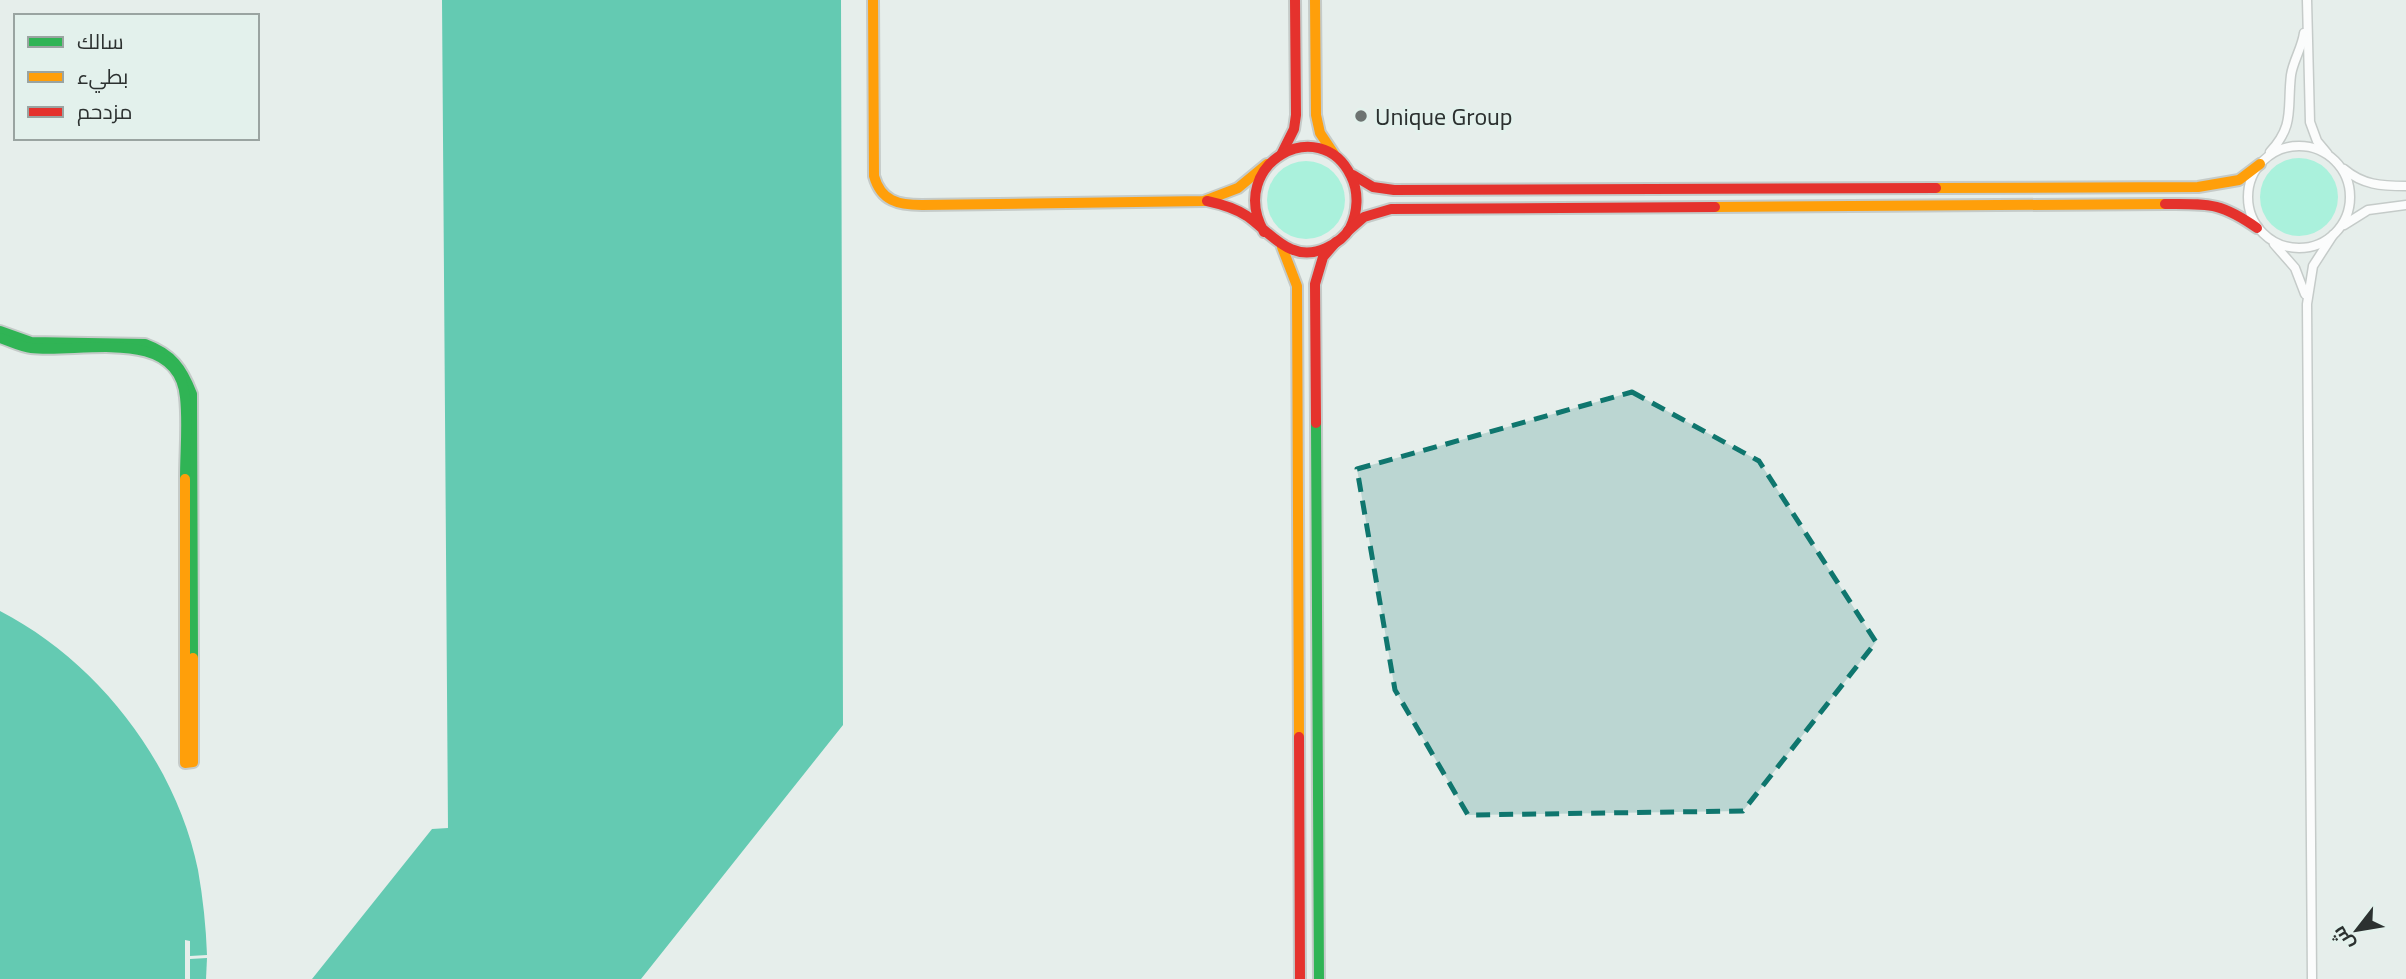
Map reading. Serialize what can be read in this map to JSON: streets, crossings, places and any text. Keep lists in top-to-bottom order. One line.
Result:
{"places":["Unique Group"],"legend":["سالك","بطيء","مزدحم"],"north":"bottom left"}
